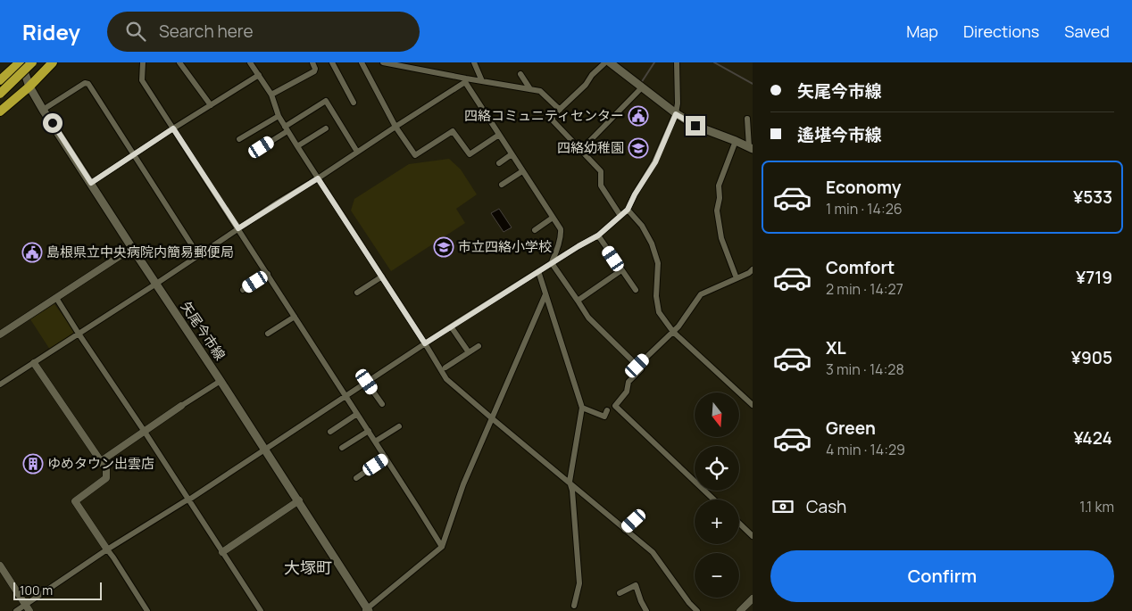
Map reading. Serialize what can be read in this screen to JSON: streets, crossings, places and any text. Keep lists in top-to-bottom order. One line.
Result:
{"streets":{"main road":["矢尾今市線"]},"districts":["大塚町"],"places":{"public building":["四絡コミュニティセンター","島根県立中央病院内簡易郵便局"],"school or university":["四絡幼稚園","市立四絡小学校"],"building":["ゆめタウン出雲店"]},"scale_bar":"100 m","north":"bottom","page":{"header":"Ridey","search":"Search here","nav":["Map","Directions","Saved"],"banner":["矢尾今市線","遙堪今市線"],"list":[{"name":"Economy","note":"1 min · 14:26","value":"¥533"},{"name":"Comfort","note":"2 min · 14:27","value":"¥719"},{"name":"XL","note":"3 min · 14:28","value":"¥905"},{"name":"Green","note":"4 min · 14:29","value":"¥424"}],"map_buttons":["+","−"],"pay":["Cash","1.1 km"],"buttons":"Confirm","scale":"100 m"}}
